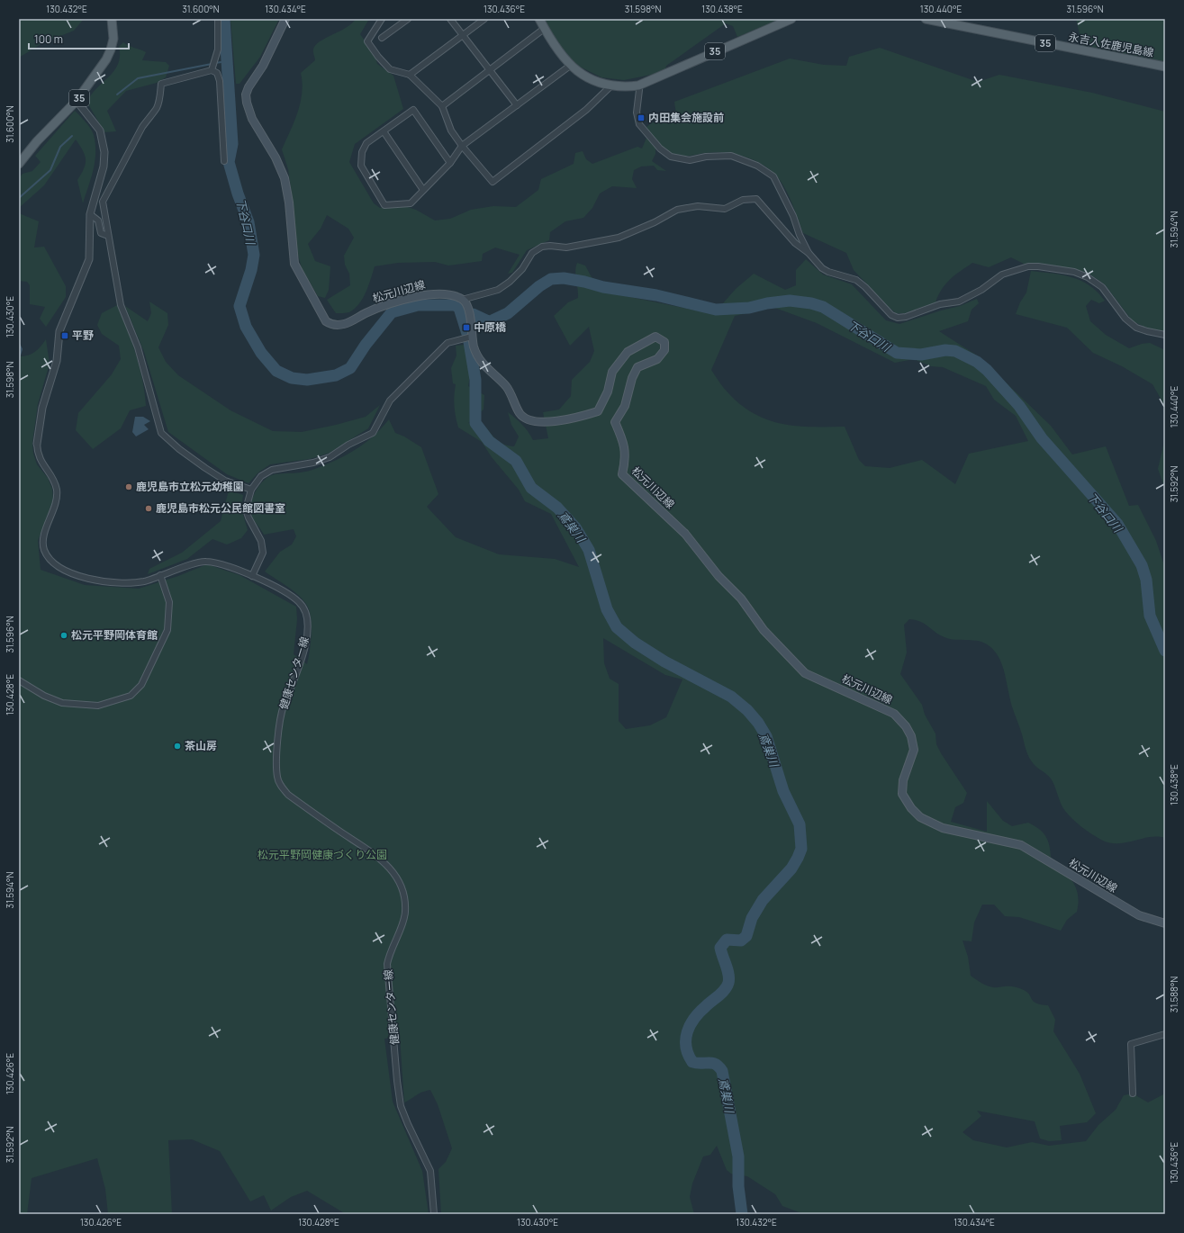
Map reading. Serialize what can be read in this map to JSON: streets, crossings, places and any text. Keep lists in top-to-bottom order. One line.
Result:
{"streets":{"main road":["35","永吉入佐鹿児島線","松元川辺線"],"street":["健康センター線"]},"crossings":[["35","健康センター線"]],"water":["下谷口川","鳶巣川"],"parks":["松元平野岡健康づくり公園"],"places":{"transit":["内田集会施設前","中原橋","平野"],"other":["鹿児島市立松元幼稚園","鹿児島市松元公民館図書室","松元平野岡体育館","茶山房"]},"scale_bar":"100 m","coordinates":["130.432°E","31.600°N","130.434°E","130.436°E","31.598°N","130.438°E","130.440°E","31.596°N","31.594°N","130.430°E","31.592°N","130.428°E","31.588°N","130.426°E"]}
